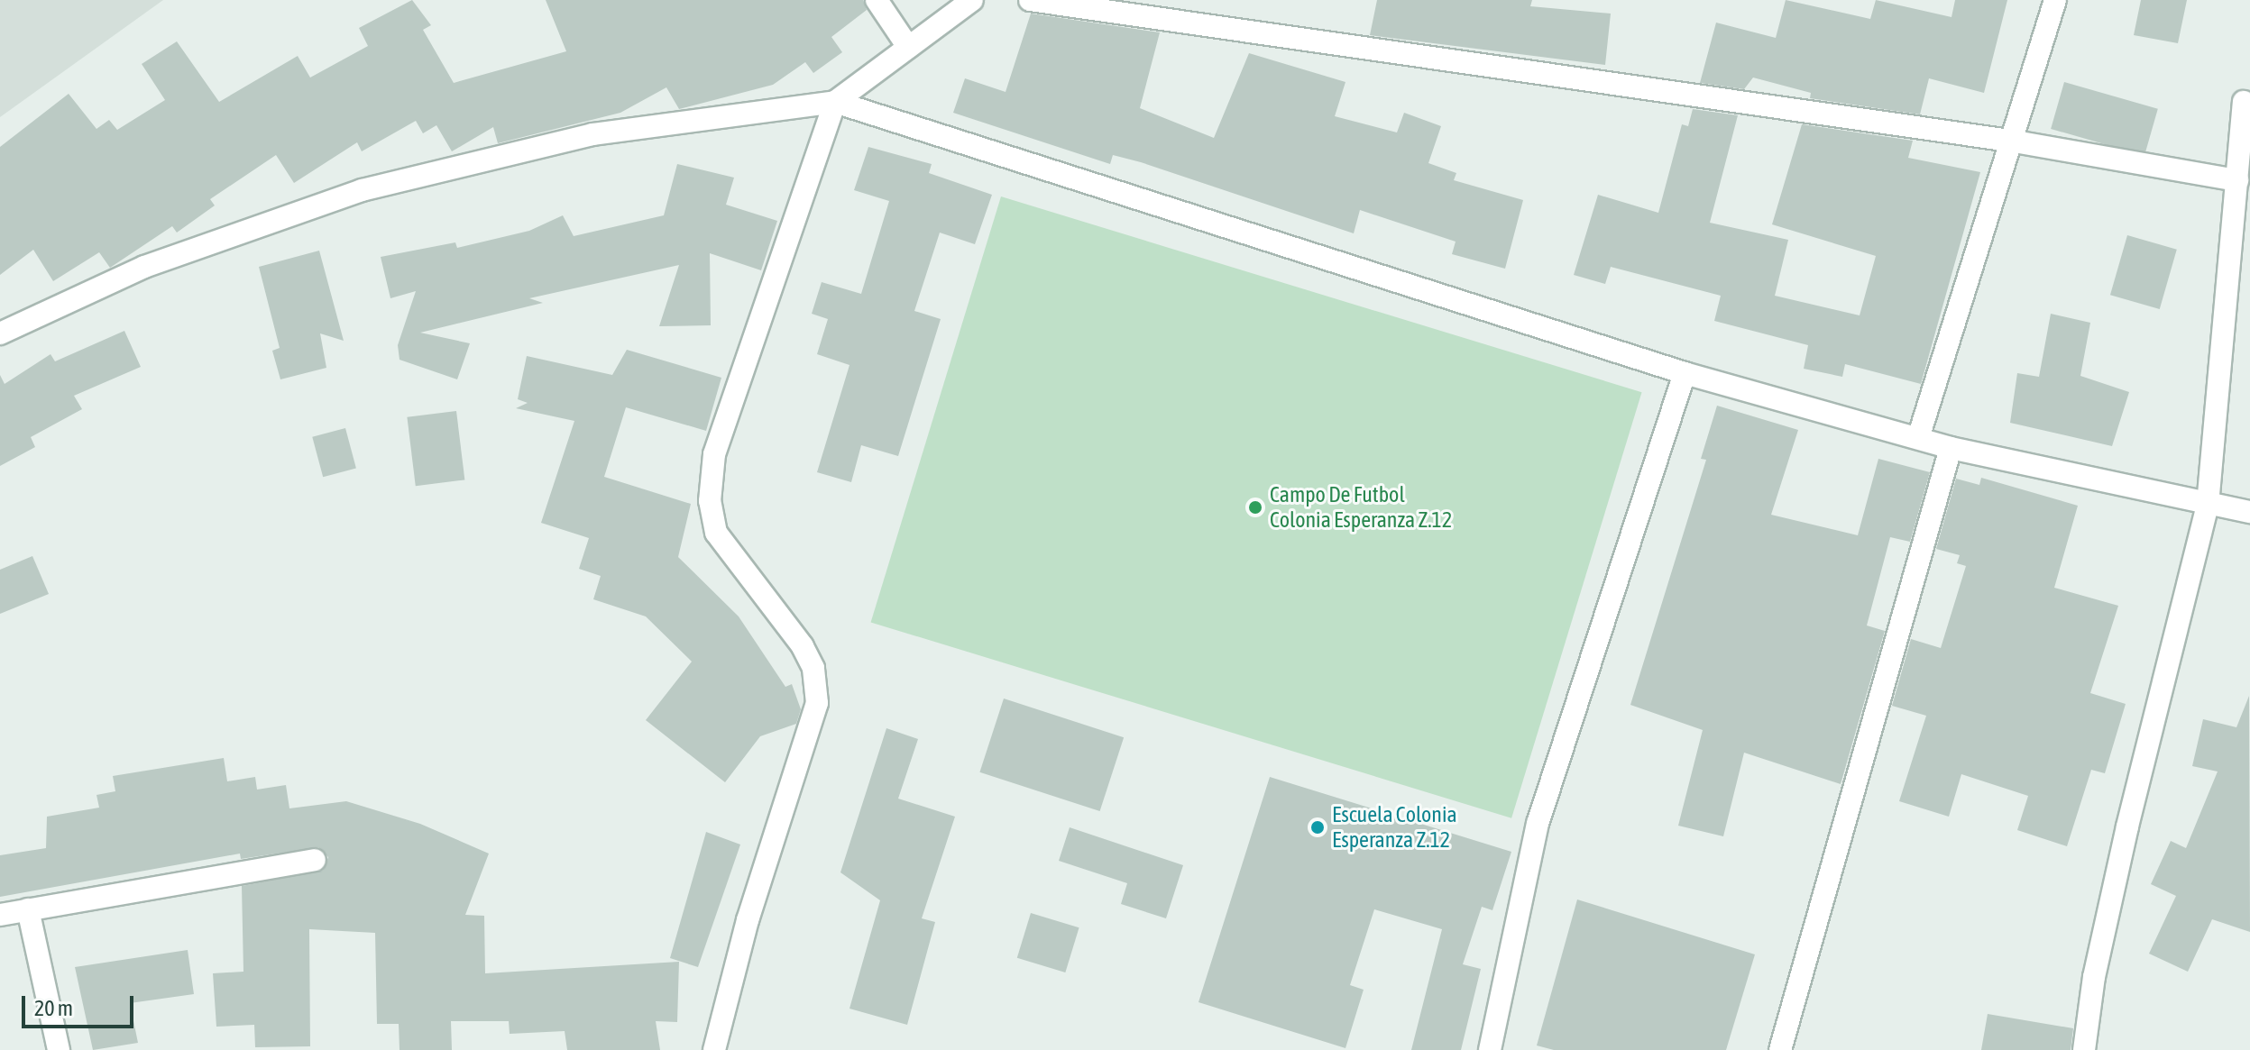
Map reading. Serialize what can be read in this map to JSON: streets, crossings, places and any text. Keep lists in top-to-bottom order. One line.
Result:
{"places":["Campo De Futbol Colonia Esperanza Z.12","Escuela Colonia Esperanza Z.12"],"scale_bar":"20 m"}
